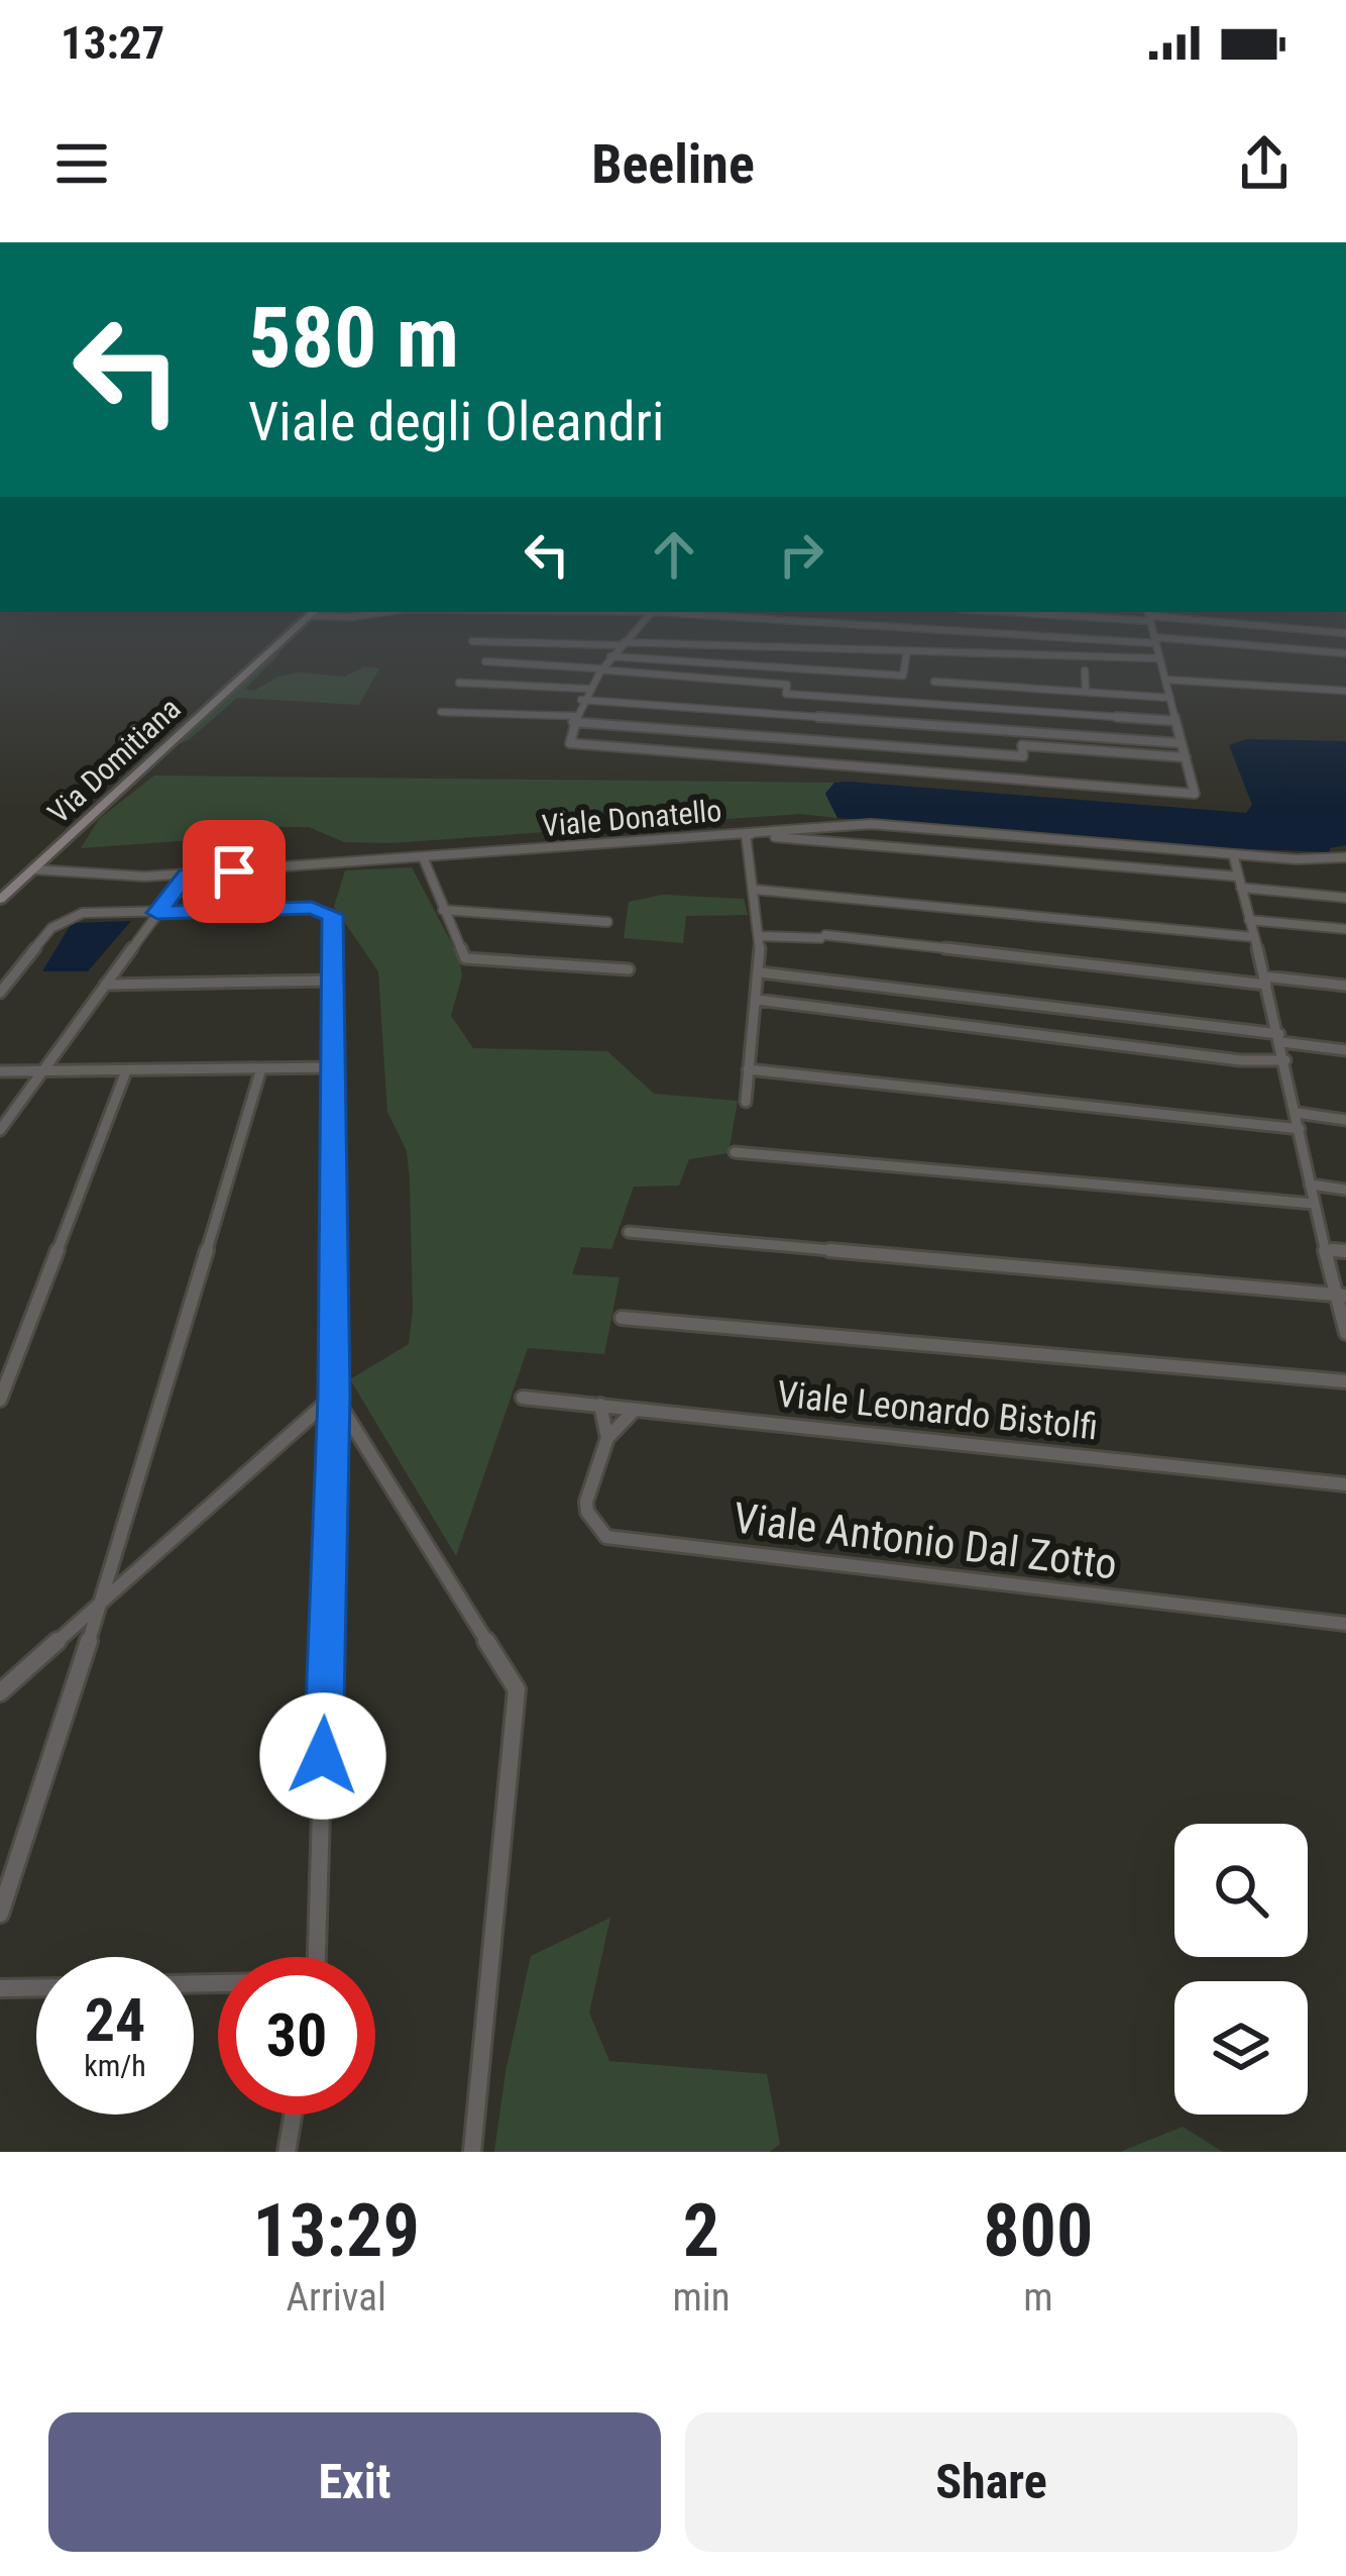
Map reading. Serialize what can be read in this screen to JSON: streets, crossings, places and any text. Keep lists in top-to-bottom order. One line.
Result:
{"streets":{"street":["Via Domitiana","Viale Donatello","Viale Leonardo Bistolfi","Viale Antonio Dal Zotto"]},"crossings":[["Via Domitiana","Viale Donatello"],["Viale Leonardo Bistolfi","Viale Antonio Dal Zotto"]],"page":{"status":"13:27","header":"Beeline","turn":["580 m","Viale degli Oleandri"],"speed":"24 km/h","limit":"30","eta":["13:29","Arrival","2","min","800","m"],"buttons":["Exit","Share"]}}
